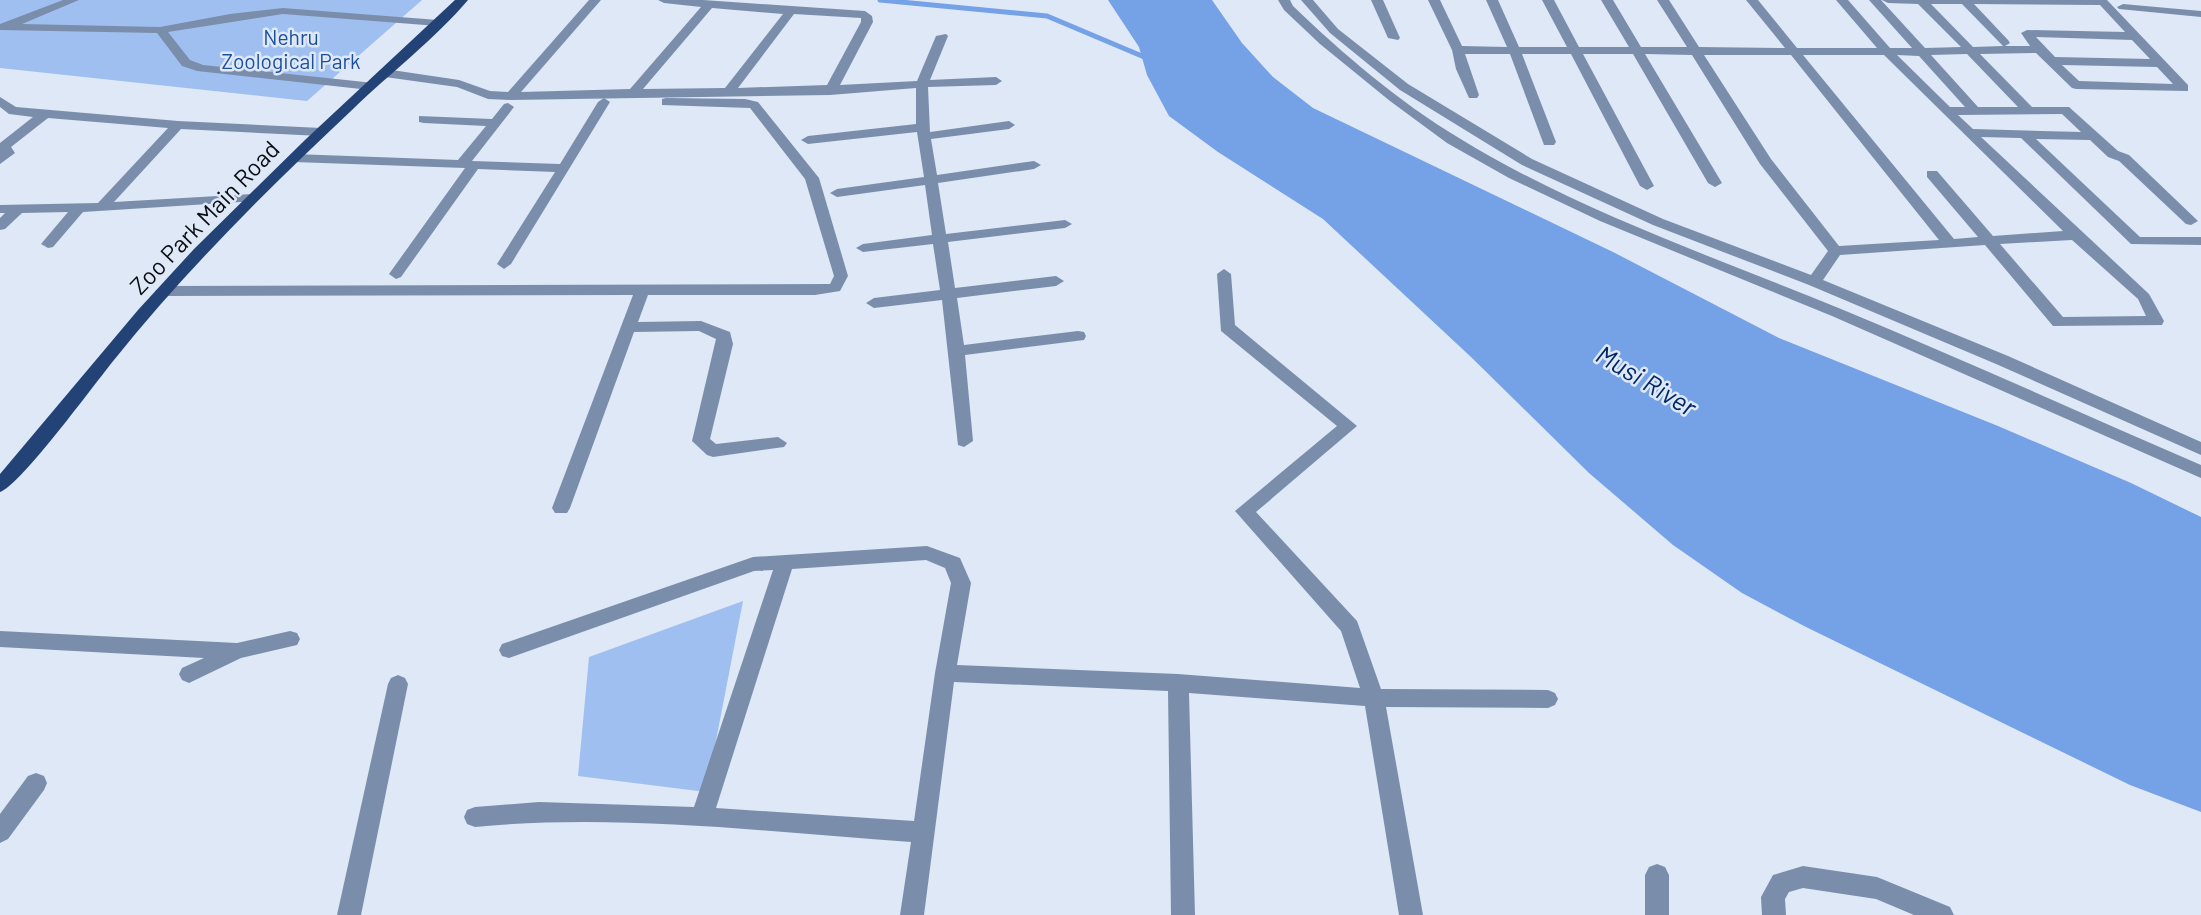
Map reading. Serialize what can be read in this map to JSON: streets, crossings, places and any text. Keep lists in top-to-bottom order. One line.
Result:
{"streets":{"main road":["Zoo Park Main Road"]},"water":["Musi River"],"parks":["Nehru Zoological Park"]}
